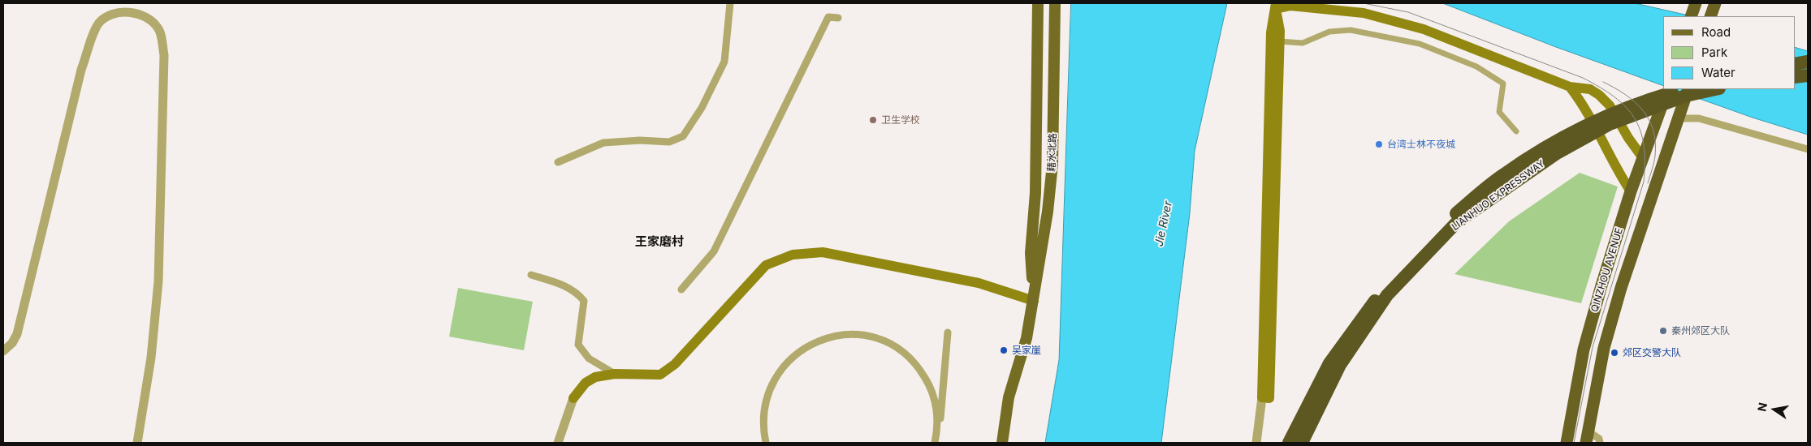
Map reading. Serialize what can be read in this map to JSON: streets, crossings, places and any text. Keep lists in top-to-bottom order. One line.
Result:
{"streets":{"highway":["LIANHUO EXPRESSWAY","QINZHOU AVENUE"],"main road":["藉水北路"]},"districts":["王家磨村"],"water":["Jie River"],"places":["卫生学校","台湾士林不夜城","秦州郊区大队","吴家崖","郊区交警大队"],"legend":["Road","Park","Water"],"north":"left"}
